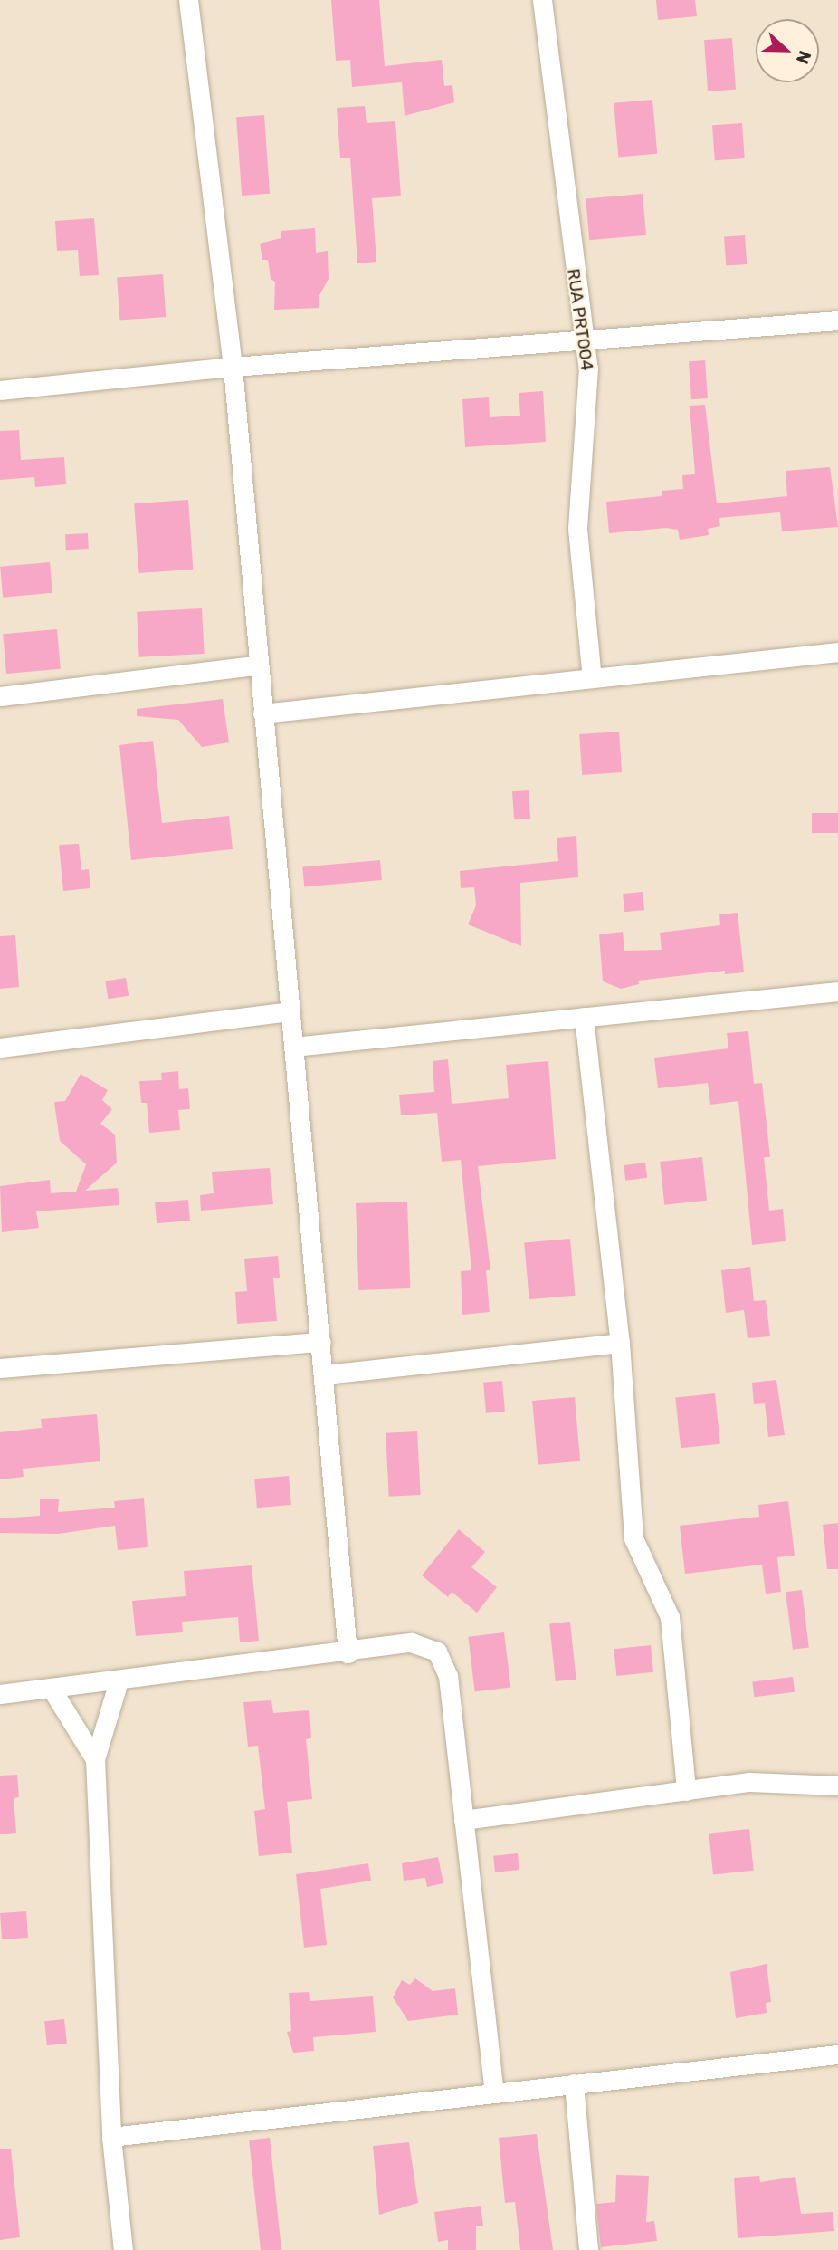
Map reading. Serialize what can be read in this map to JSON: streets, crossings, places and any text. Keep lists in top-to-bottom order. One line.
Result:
{"streets":{"street":["RUA PRT004"]},"north":"right"}
